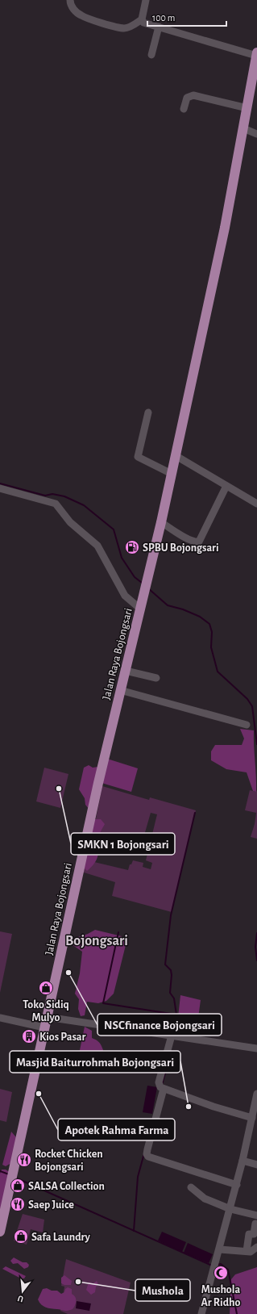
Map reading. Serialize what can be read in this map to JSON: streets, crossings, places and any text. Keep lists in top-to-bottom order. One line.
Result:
{"streets":{"main road":["Jalan Raya Bojongsari"]},"districts":["Bojongsari"],"places":{"fuel station":["SPBU Bojongsari"],"other":["SMKN 1 Bojongsari","NSCfinance Bojongsari","Apotek Rahma Farma","Masjid Baiturrohmah Bojongsari","Mushola"],"shop":["Toko Sidiq Mulyo","SALSA Collection","Safa Laundry"],"building":["Kios Pasar"],"restaurant":["Rocket Chicken Bojongsari","Saep Juice"],"mosque":["Mushola Ar Ridho"]},"scale_bar":"100 m","north":"bottom"}
